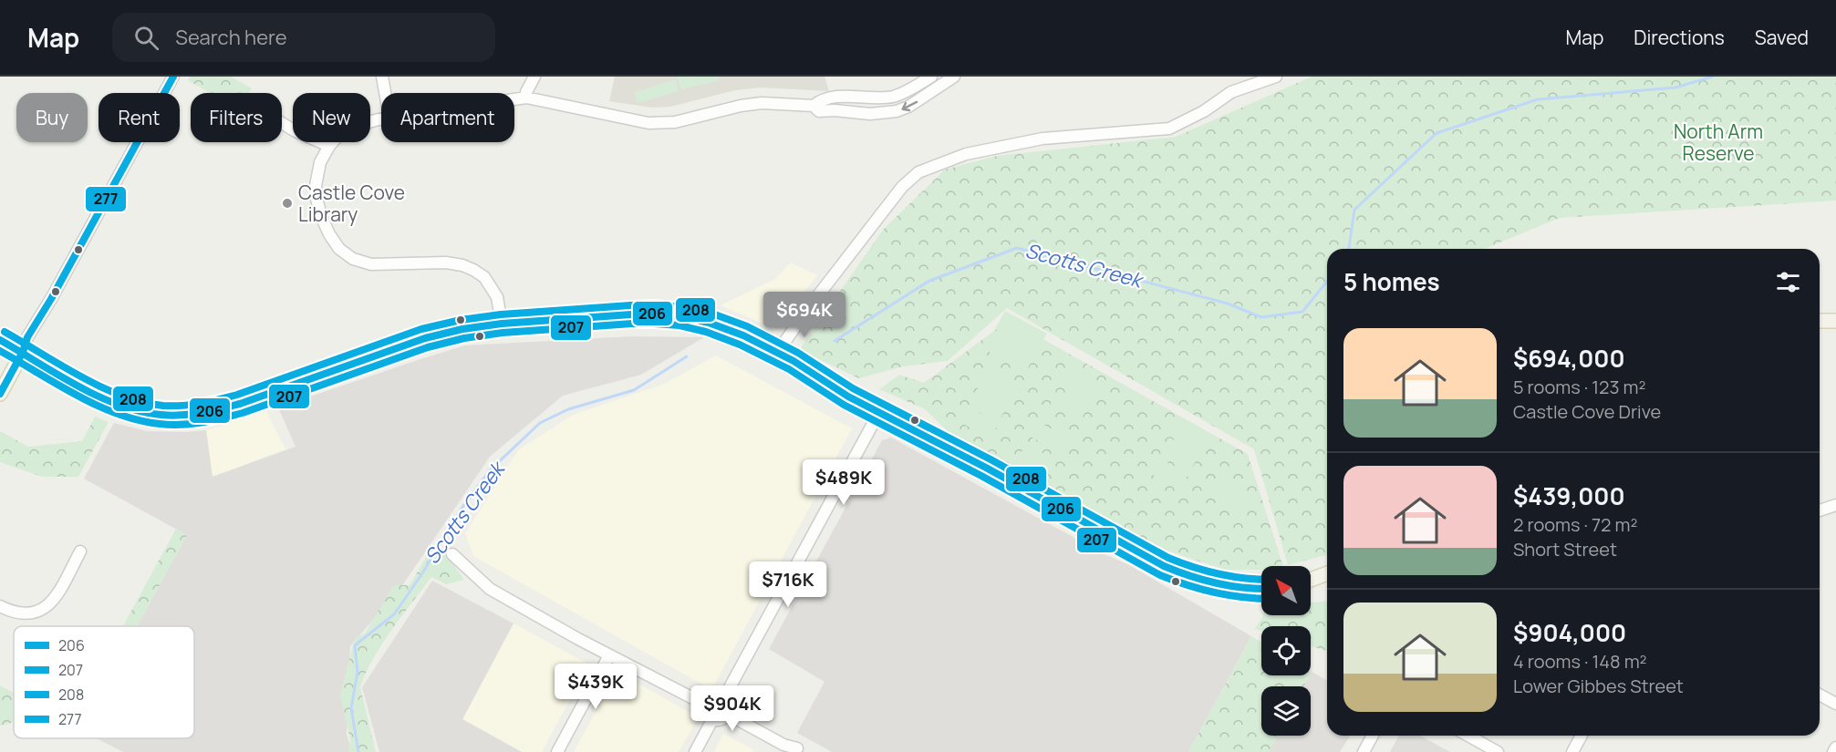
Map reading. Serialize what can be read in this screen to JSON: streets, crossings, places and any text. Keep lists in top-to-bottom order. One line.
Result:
{"water":["Scotts Creek"],"parks":["North Arm Reserve"],"places":["Castle Cove Library"],"lines":["transit line 277","transit line 208","transit line 206","transit line 207"],"legend":["206","207","208","277"],"north":"top left","page":{"header":"Map","search":"Search here","nav":["Map","Directions","Saved"],"chip":["Buy","Rent","Filters","New","Apartment"],"heading":"5 homes","price":["$694K","$489K","$716K","$439K","$904K"],"list":[{"name":"$694,000","note":"5 rooms · 123 m² · Castle Cove Drive"},{"name":"$439,000","note":"2 rooms · 72 m² · Short Street"},{"name":"$904,000","note":"4 rooms · 148 m² · Lower Gibbes Street"}]}}
